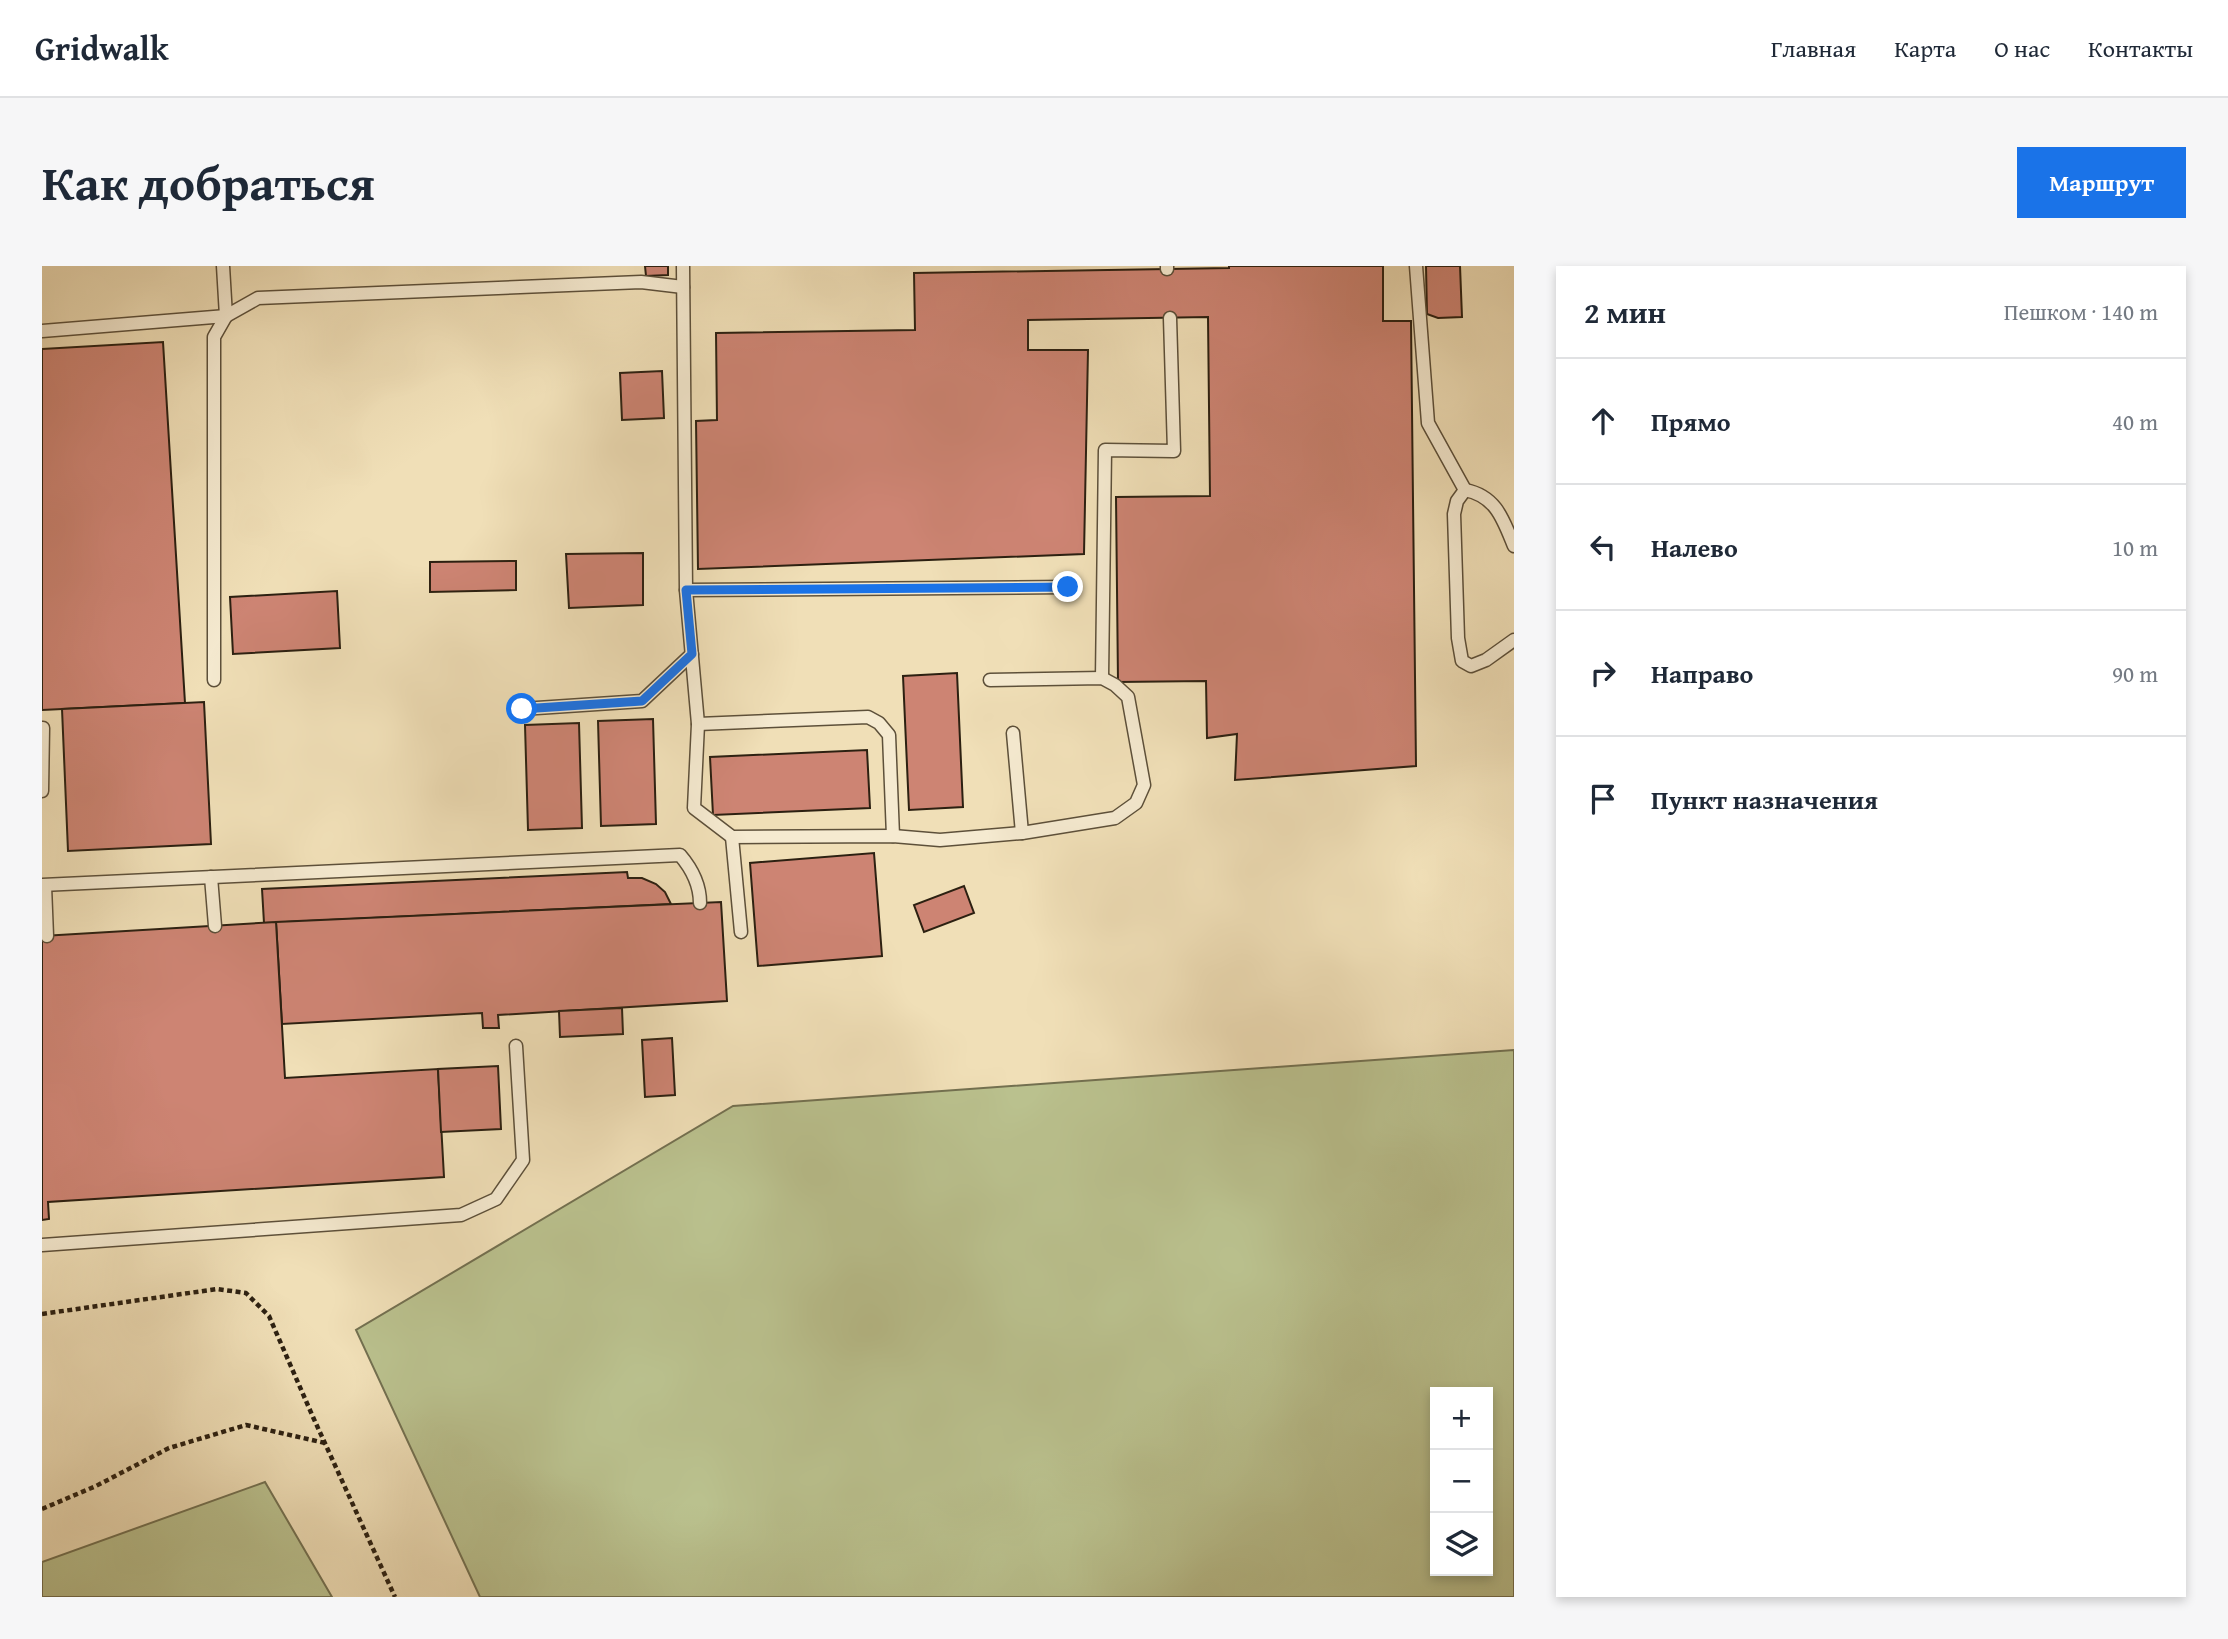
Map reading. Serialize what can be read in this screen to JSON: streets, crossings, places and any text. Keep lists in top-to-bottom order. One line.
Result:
{"page":{"header":"Gridwalk","nav":["Главная","Карта","О нас","Контакты"],"title":"Как добраться","buttons":"Маршрут","heading":["2 мин","Пешком · 140 m"],"list":[["Прямо","40 m"],["Налево","10 m"],["Направо","90 m"],"Пункт назначения"],"map_buttons":["+","−"]}}
